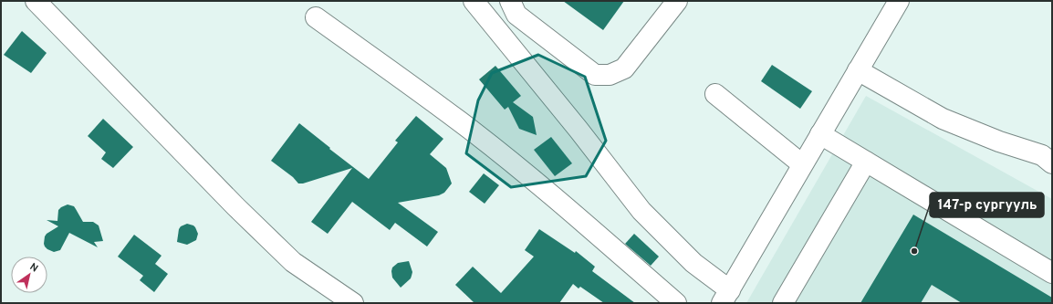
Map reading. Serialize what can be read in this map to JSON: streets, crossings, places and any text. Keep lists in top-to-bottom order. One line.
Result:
{"places":["147-р сургууль"],"north":"top right"}
